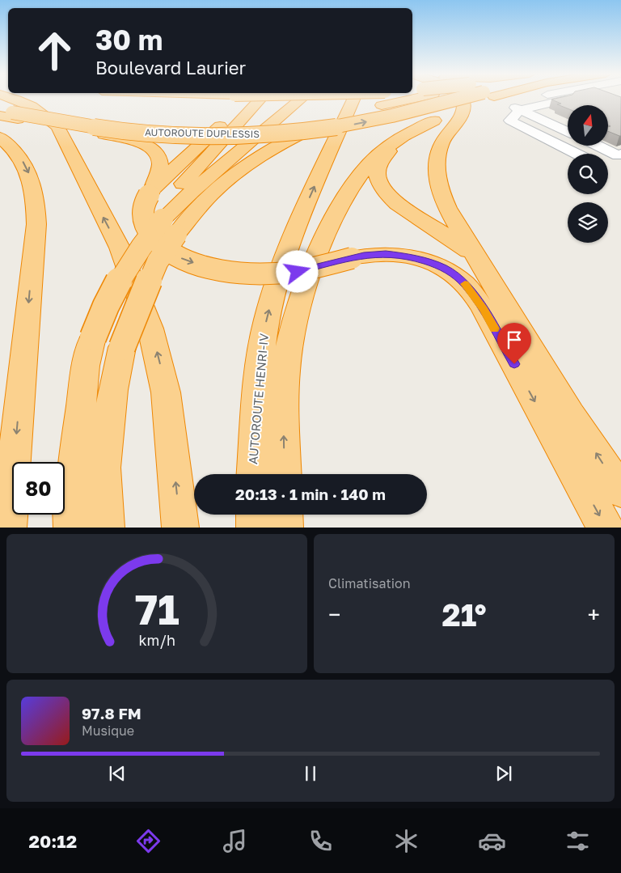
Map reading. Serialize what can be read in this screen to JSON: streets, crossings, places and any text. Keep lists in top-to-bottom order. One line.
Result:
{"streets":{"highway":["AUTOROUTE DUPLESSIS","AUTOROUTE HENRI-IV"]},"one_way":["AUTOROUTE DUPLESSIS"],"north":"top","page":{"turn":["30 m","Boulevard Laurier"],"limit":"80","trip":"20:13 · 1 min · 140 m","tile":"Climatisation","heat":["−","21°","+"],"song":["97.8 FM","Musique"],"tabs":"20:12","gauge":["71","km/h"]}}
